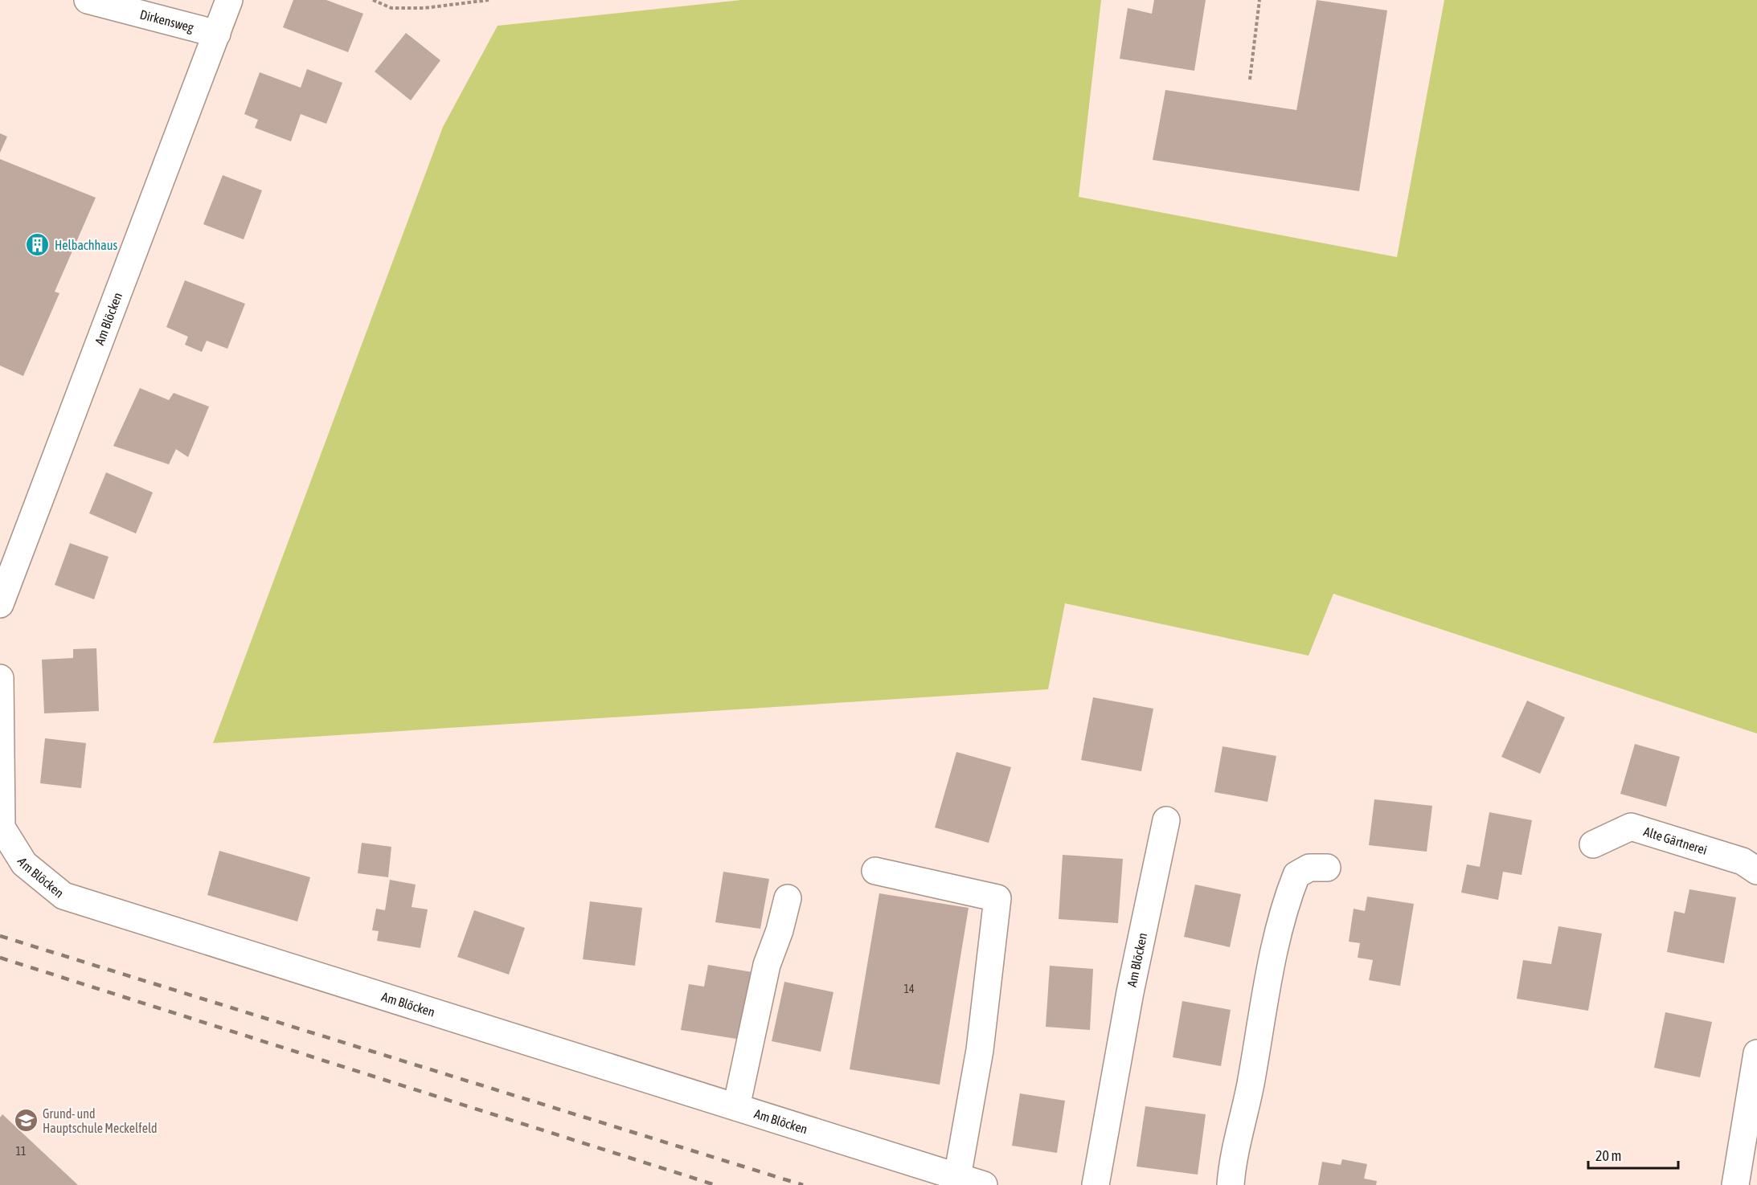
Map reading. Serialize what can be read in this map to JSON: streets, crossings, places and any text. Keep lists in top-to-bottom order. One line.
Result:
{"streets":{"street":["Dirkensweg","Am Blöcken","Alte Gärtnerei"]},"crossings":[["Dirkensweg","Am Blöcken"]],"places":{"building":["Helbachhaus"],"school or university":["Grund- und Hauptschule Meckelfeld"]},"house_numbers":["14","11"],"scale_bar":"20 m"}
